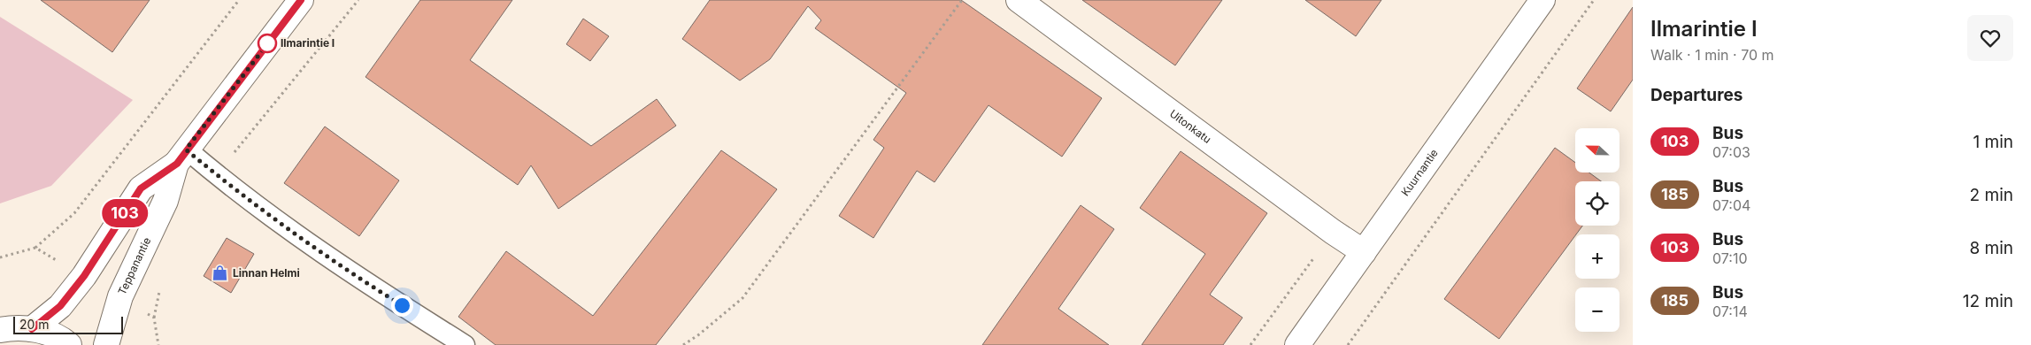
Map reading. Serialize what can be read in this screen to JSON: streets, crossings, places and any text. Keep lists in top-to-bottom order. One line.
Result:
{"streets":{"street":["Uitonkatu","Kuurnantie","Teppanantie"]},"crossings":[["Uitonkatu","Kuurnantie"]],"places":{"other":["Ilmarintie I"],"shop":["Linnan Helmi"]},"lines":["bus line 103"],"scale_bar":"20 m","north":"left","page":{"on_map":"103","heading":[["Ilmarintie I","Walk · 1 min · 70 m"],"Departures"],"list":[{"mark":"103","name":"Bus","note":"07:03","value":"1 min"},{"mark":"185","name":"Bus","note":"07:04","value":"2 min"},{"mark":"103","name":"Bus","note":"07:10","value":"8 min"},{"mark":"185","name":"Bus","note":"07:14","value":"12 min"}],"map_buttons":["+","−"],"scale":"20 m"}}
